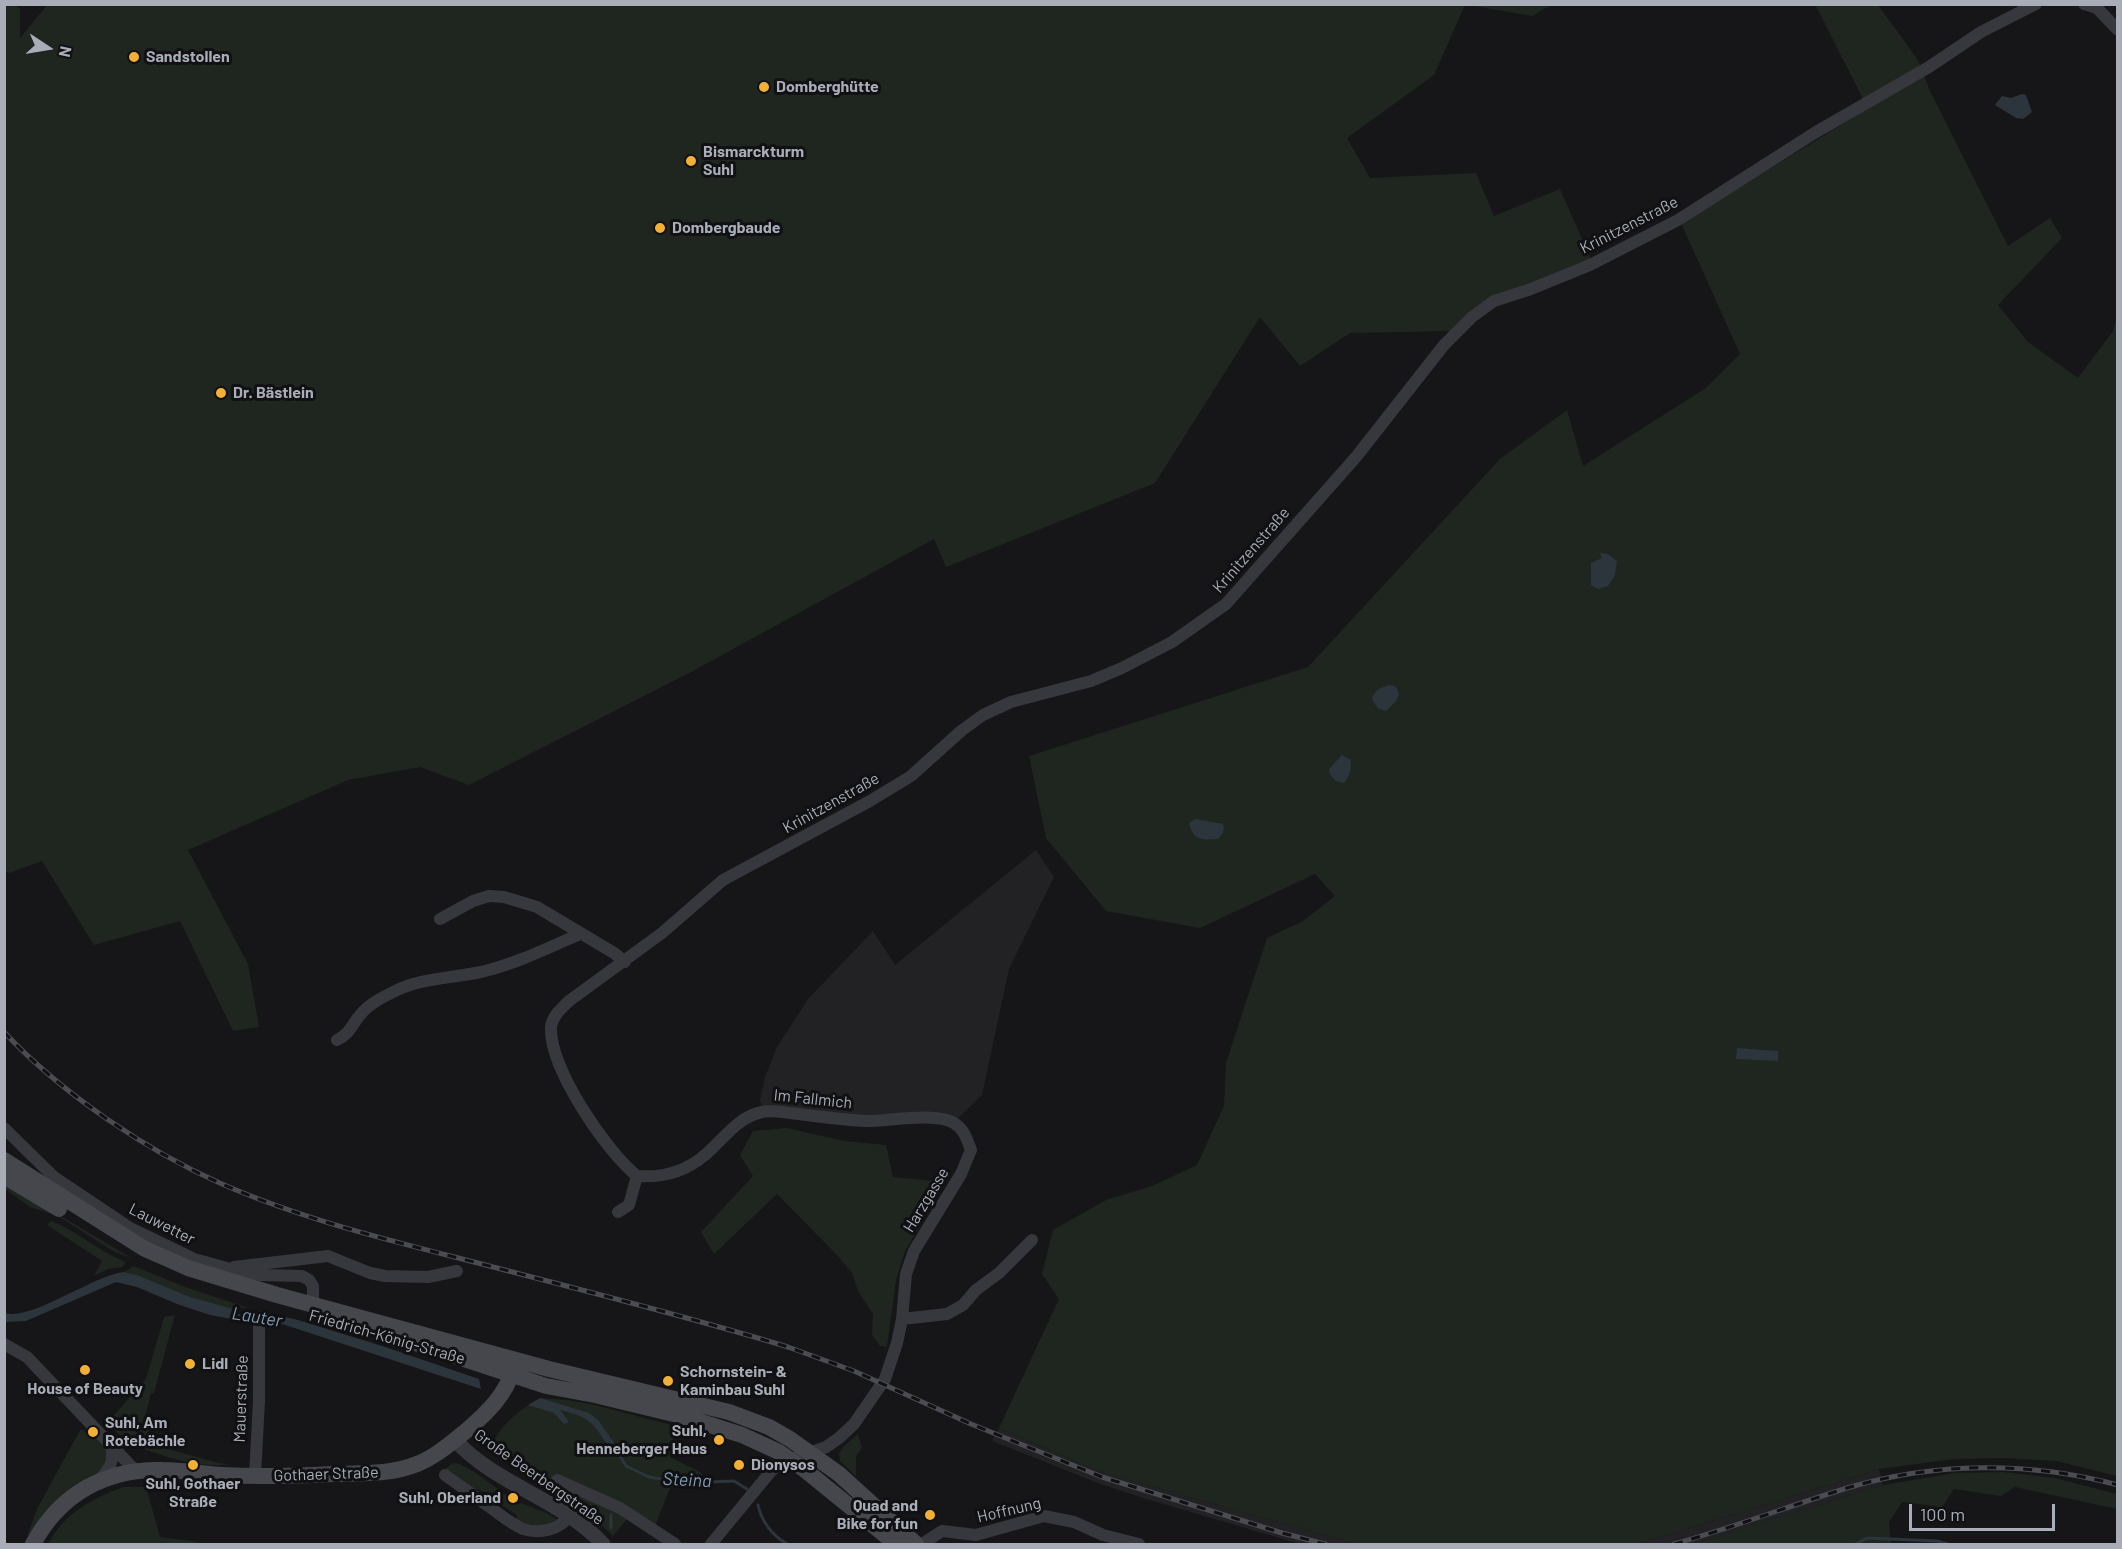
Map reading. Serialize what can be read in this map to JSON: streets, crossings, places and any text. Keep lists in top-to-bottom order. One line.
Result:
{"streets":{"main road":["Friedrich-König-Straße","Gothaer Straße"],"street":["Krinitzenstraße","Im Fallmich","Harzgasse","Lauwetter","Mauerstraße","Große Beerbergstraße","Hoffnung"]},"crossings":[["Krinitzenstraße","Im Fallmich"],["Im Fallmich","Harzgasse"],["Lauwetter","Friedrich-König-Straße"],["Friedrich-König-Straße","Gothaer Straße"],["Mauerstraße","Gothaer Straße"],["Gothaer Straße","Große Beerbergstraße"]],"water":["Lauter","Steina"],"places":["Sandstollen","Domberghütte","Bismarckturm Suhl","Dombergbaude","Dr. Bästlein","Lidl","House of Beauty","Schornstein- & Kaminbau Suhl","Suhl, Am Rotebächle","Suhl, Henneberger Haus","Suhl, Gothaer Straße","Dionysos","Suhl, Oberland","Quad and Bike for fun"],"scale_bar":"100 m","north":"right"}
